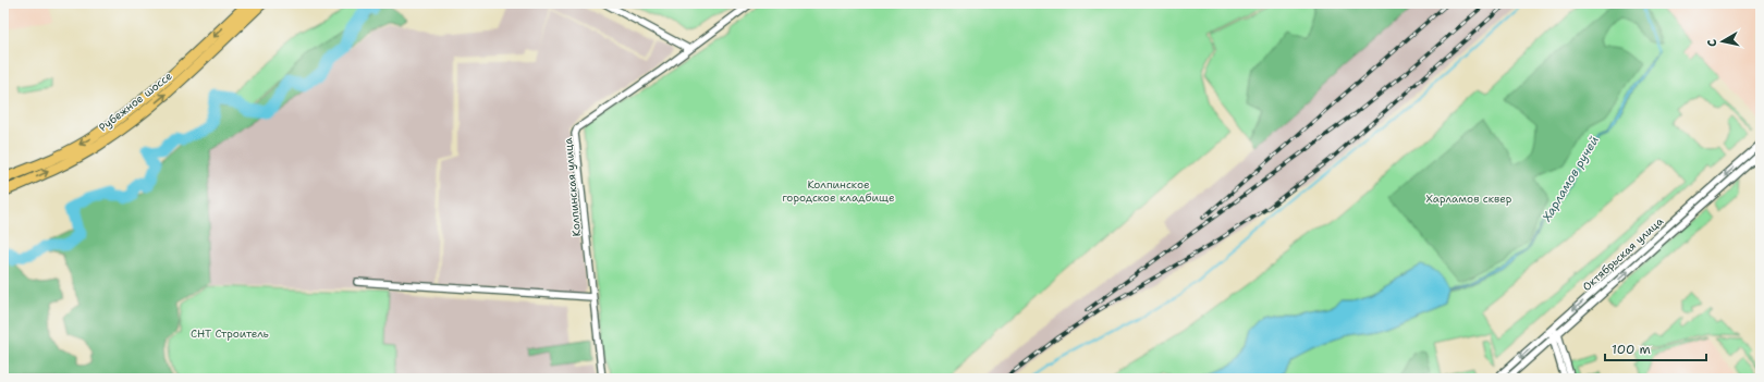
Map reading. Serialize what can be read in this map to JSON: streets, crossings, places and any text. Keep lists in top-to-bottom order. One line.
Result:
{"streets":{"main road":["Рубежное шоссе"],"street":["Колпинская улица","Октябрьская улица"]},"water":["Харламов ручей"],"parks":["Колпинское городское кладбище","Харламов сквер","СНТ Строитель"],"scale_bar":"100 m","north":"left"}
